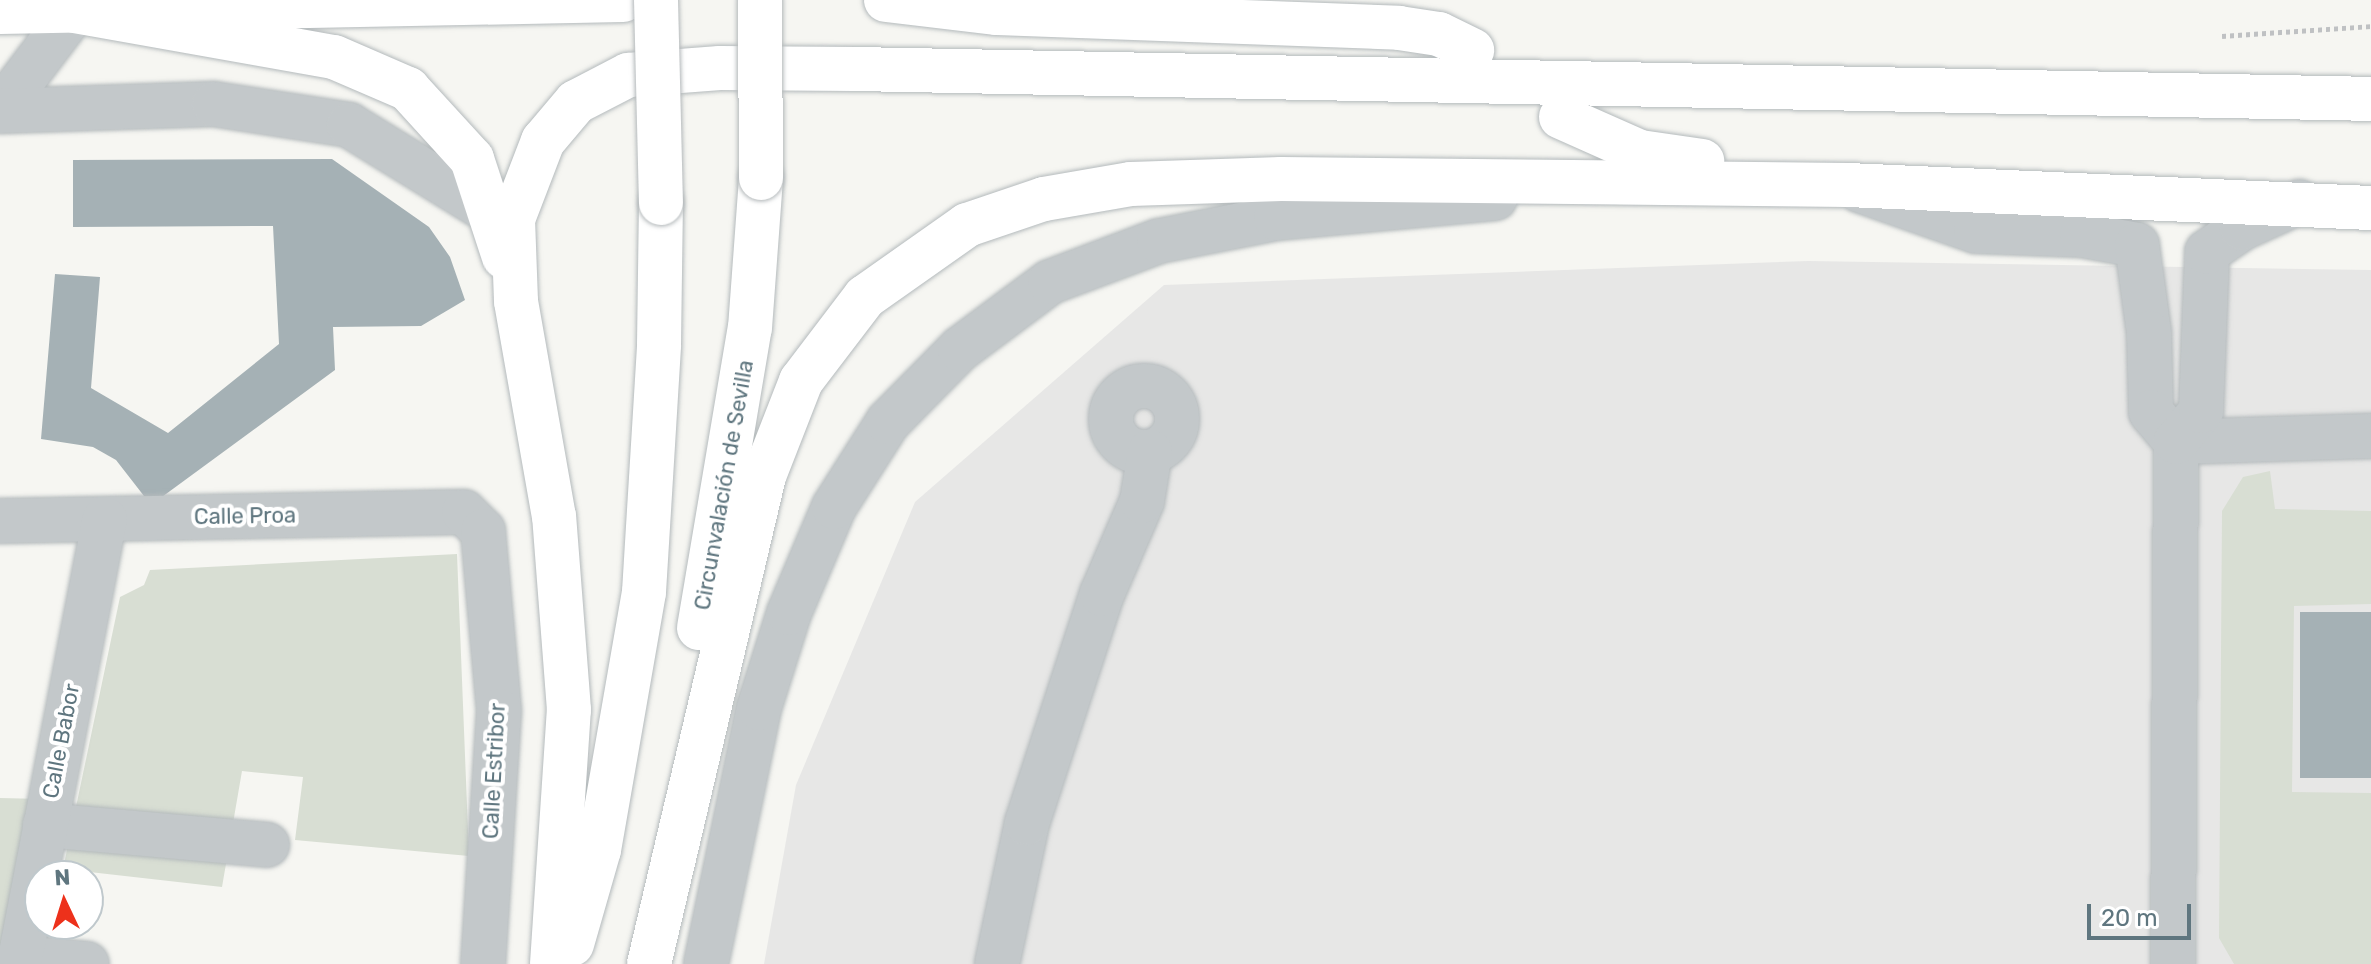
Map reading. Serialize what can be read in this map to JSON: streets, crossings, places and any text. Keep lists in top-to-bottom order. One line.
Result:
{"streets":{"main road":["Circunvalación de Sevilla"],"street":["Calle Proa","Calle Babor","Calle Estribor"]},"crossings":[["Calle Proa","Calle Babor"],["Calle Proa","Calle Estribor"]],"scale_bar":"20 m","north":"top"}
